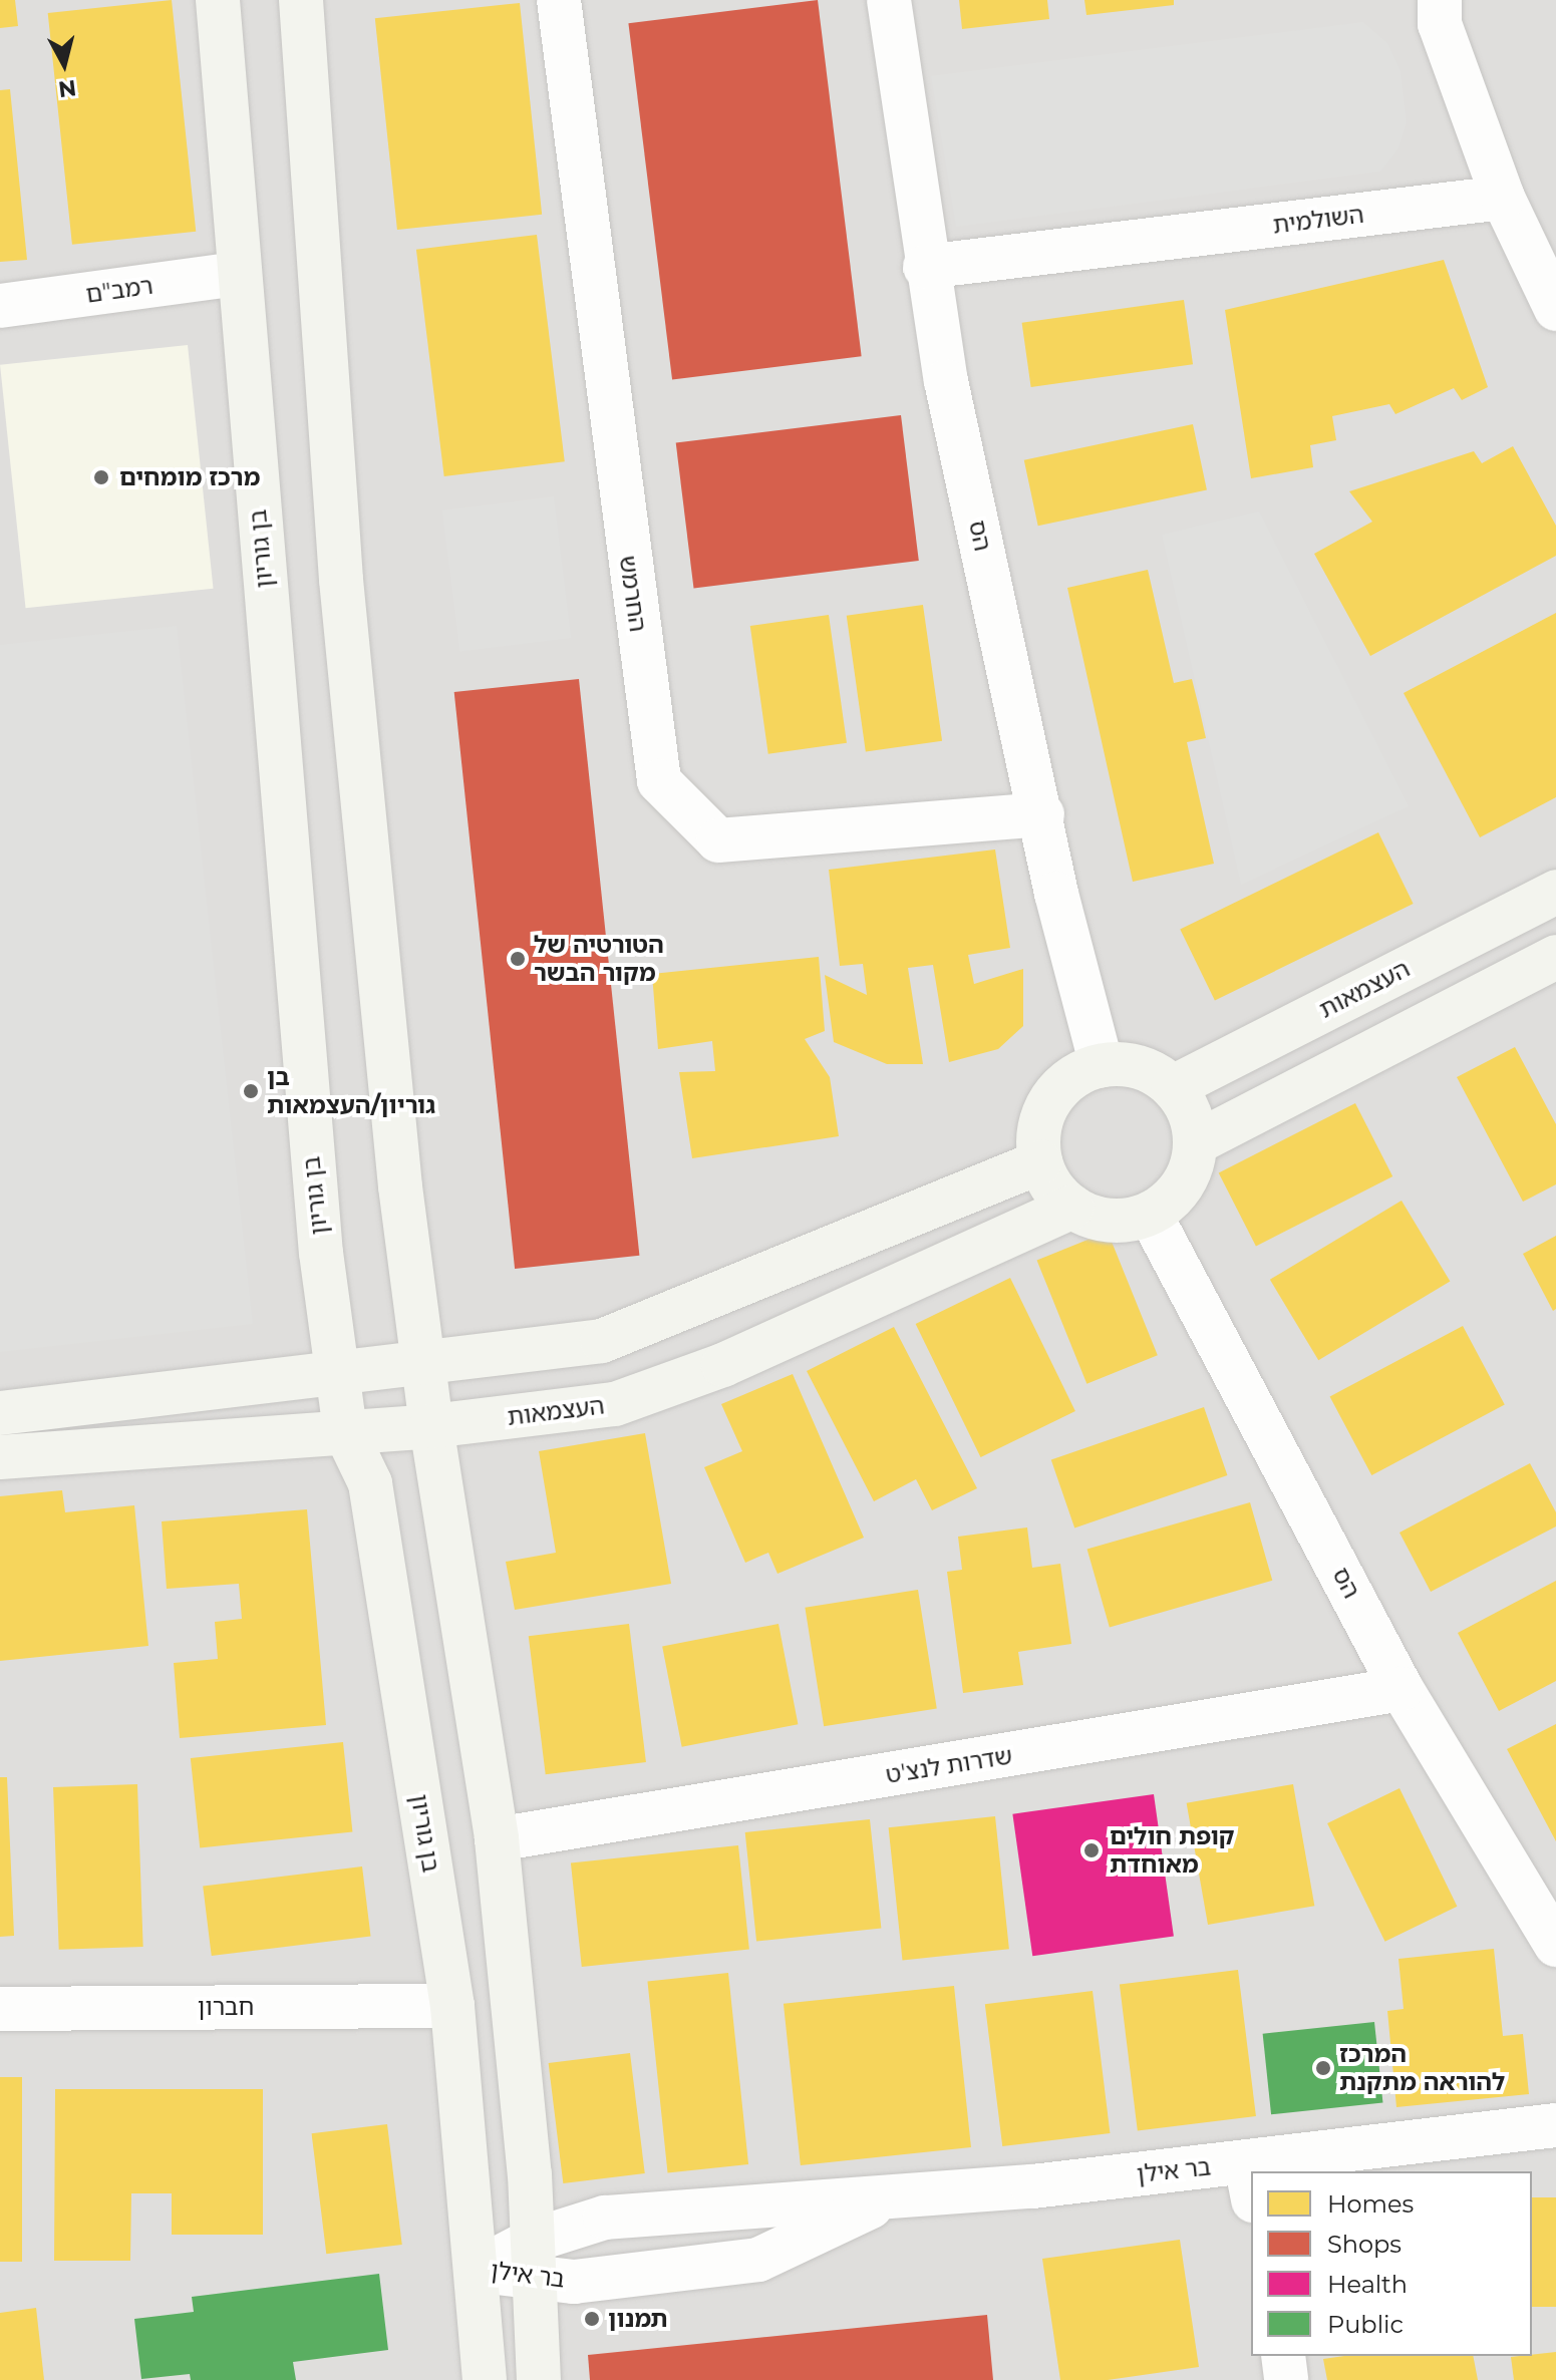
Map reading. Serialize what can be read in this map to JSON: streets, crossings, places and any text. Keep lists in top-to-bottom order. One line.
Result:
{"streets":{"street":["השולמית","רמב\"ם","הס","בן גוריון","החרמש","העצמאות","שדרות לנצ'ט","חברון","בר אילן"]},"crossings":[["השולמית","הס"],["רמב\"ם","בן גוריון"],["הס","החרמש"],["הס","העצמאות"],["הס","שדרות לנצ'ט"],["בן גוריון","העצמאות"],["בן גוריון","חברון"],["בן גוריון","בר אילן"]],"places":["מרכז מומחים","הטורטיה של מקור הבשר","בן גוריון/העצמאות","קופת חולים מאוחדת","המרכז להוראה מתקנת","תמנון"],"legend":["Homes","Shops","Health","Public"],"north":"bottom"}
